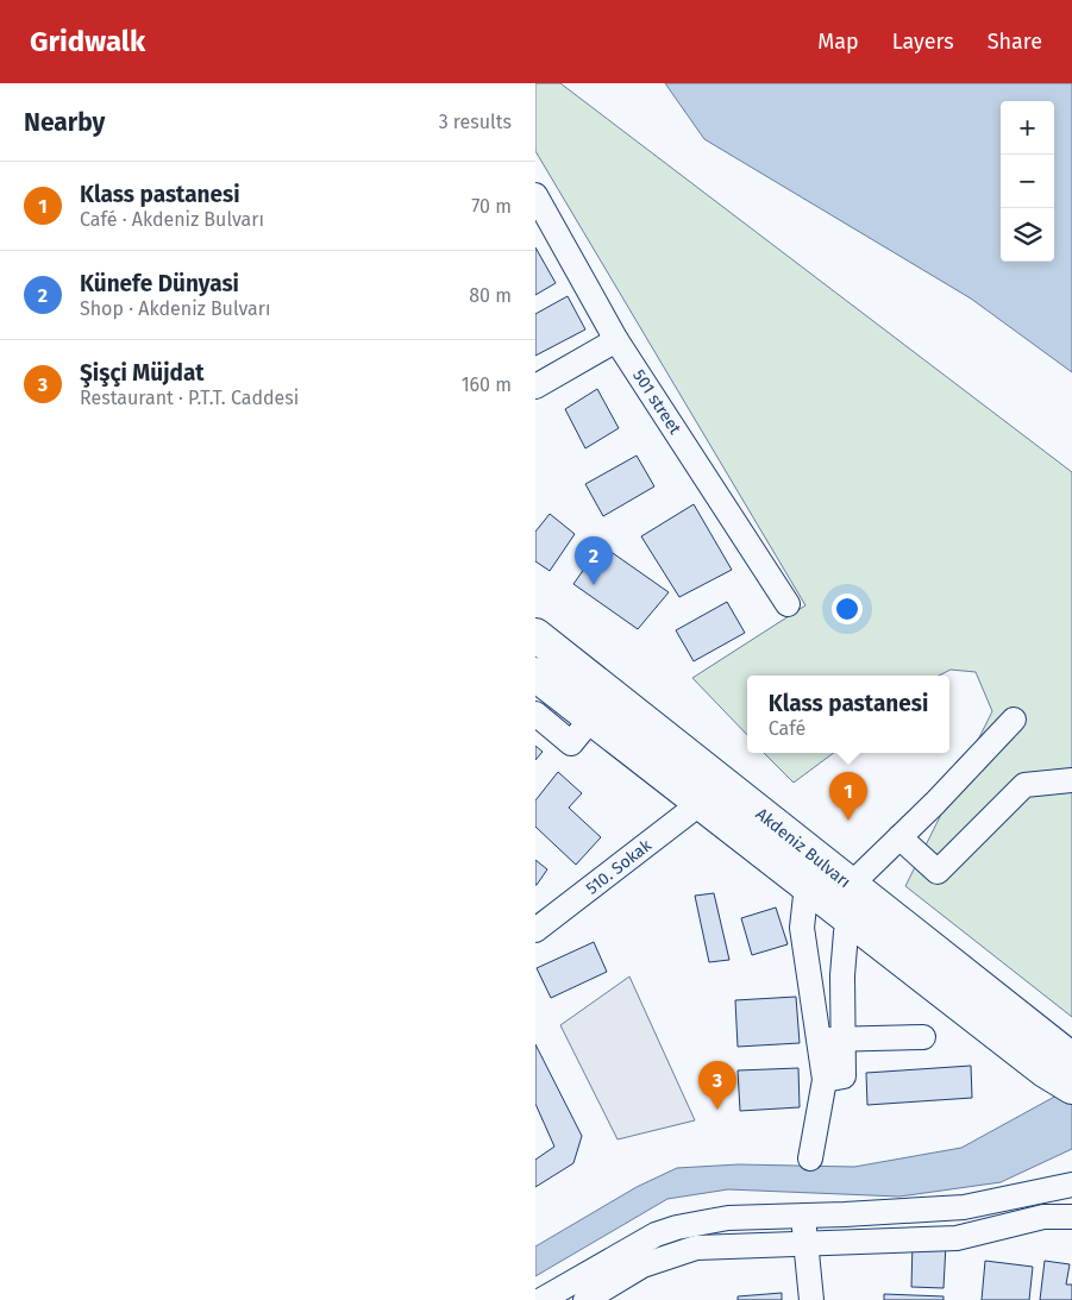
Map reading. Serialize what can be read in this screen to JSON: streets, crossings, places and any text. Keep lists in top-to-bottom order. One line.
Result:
{"streets":{"highway":["Akdeniz Bulvarı"],"street":["501 street","510. Sokak"]},"crossings":[["Akdeniz Bulvarı","510. Sokak"]],"page":{"header":"Gridwalk","nav":["Map","Layers","Share"],"heading":["Nearby","3 results"],"map_buttons":["+","−"],"list":[{"mark":"1","name":"Klass pastanesi","note":"Café · Akdeniz Bulvarı","value":"70 m"},{"mark":"2","name":"Künefe Dünyasi","note":"Shop · Akdeniz Bulvarı","value":"80 m"},{"mark":"3","name":"Şişçi Müjdat","note":"Restaurant · P.T.T. Caddesi","value":"160 m"}],"pins":["2","1","3"],"popup":["Klass pastanesi","Café"]}}
